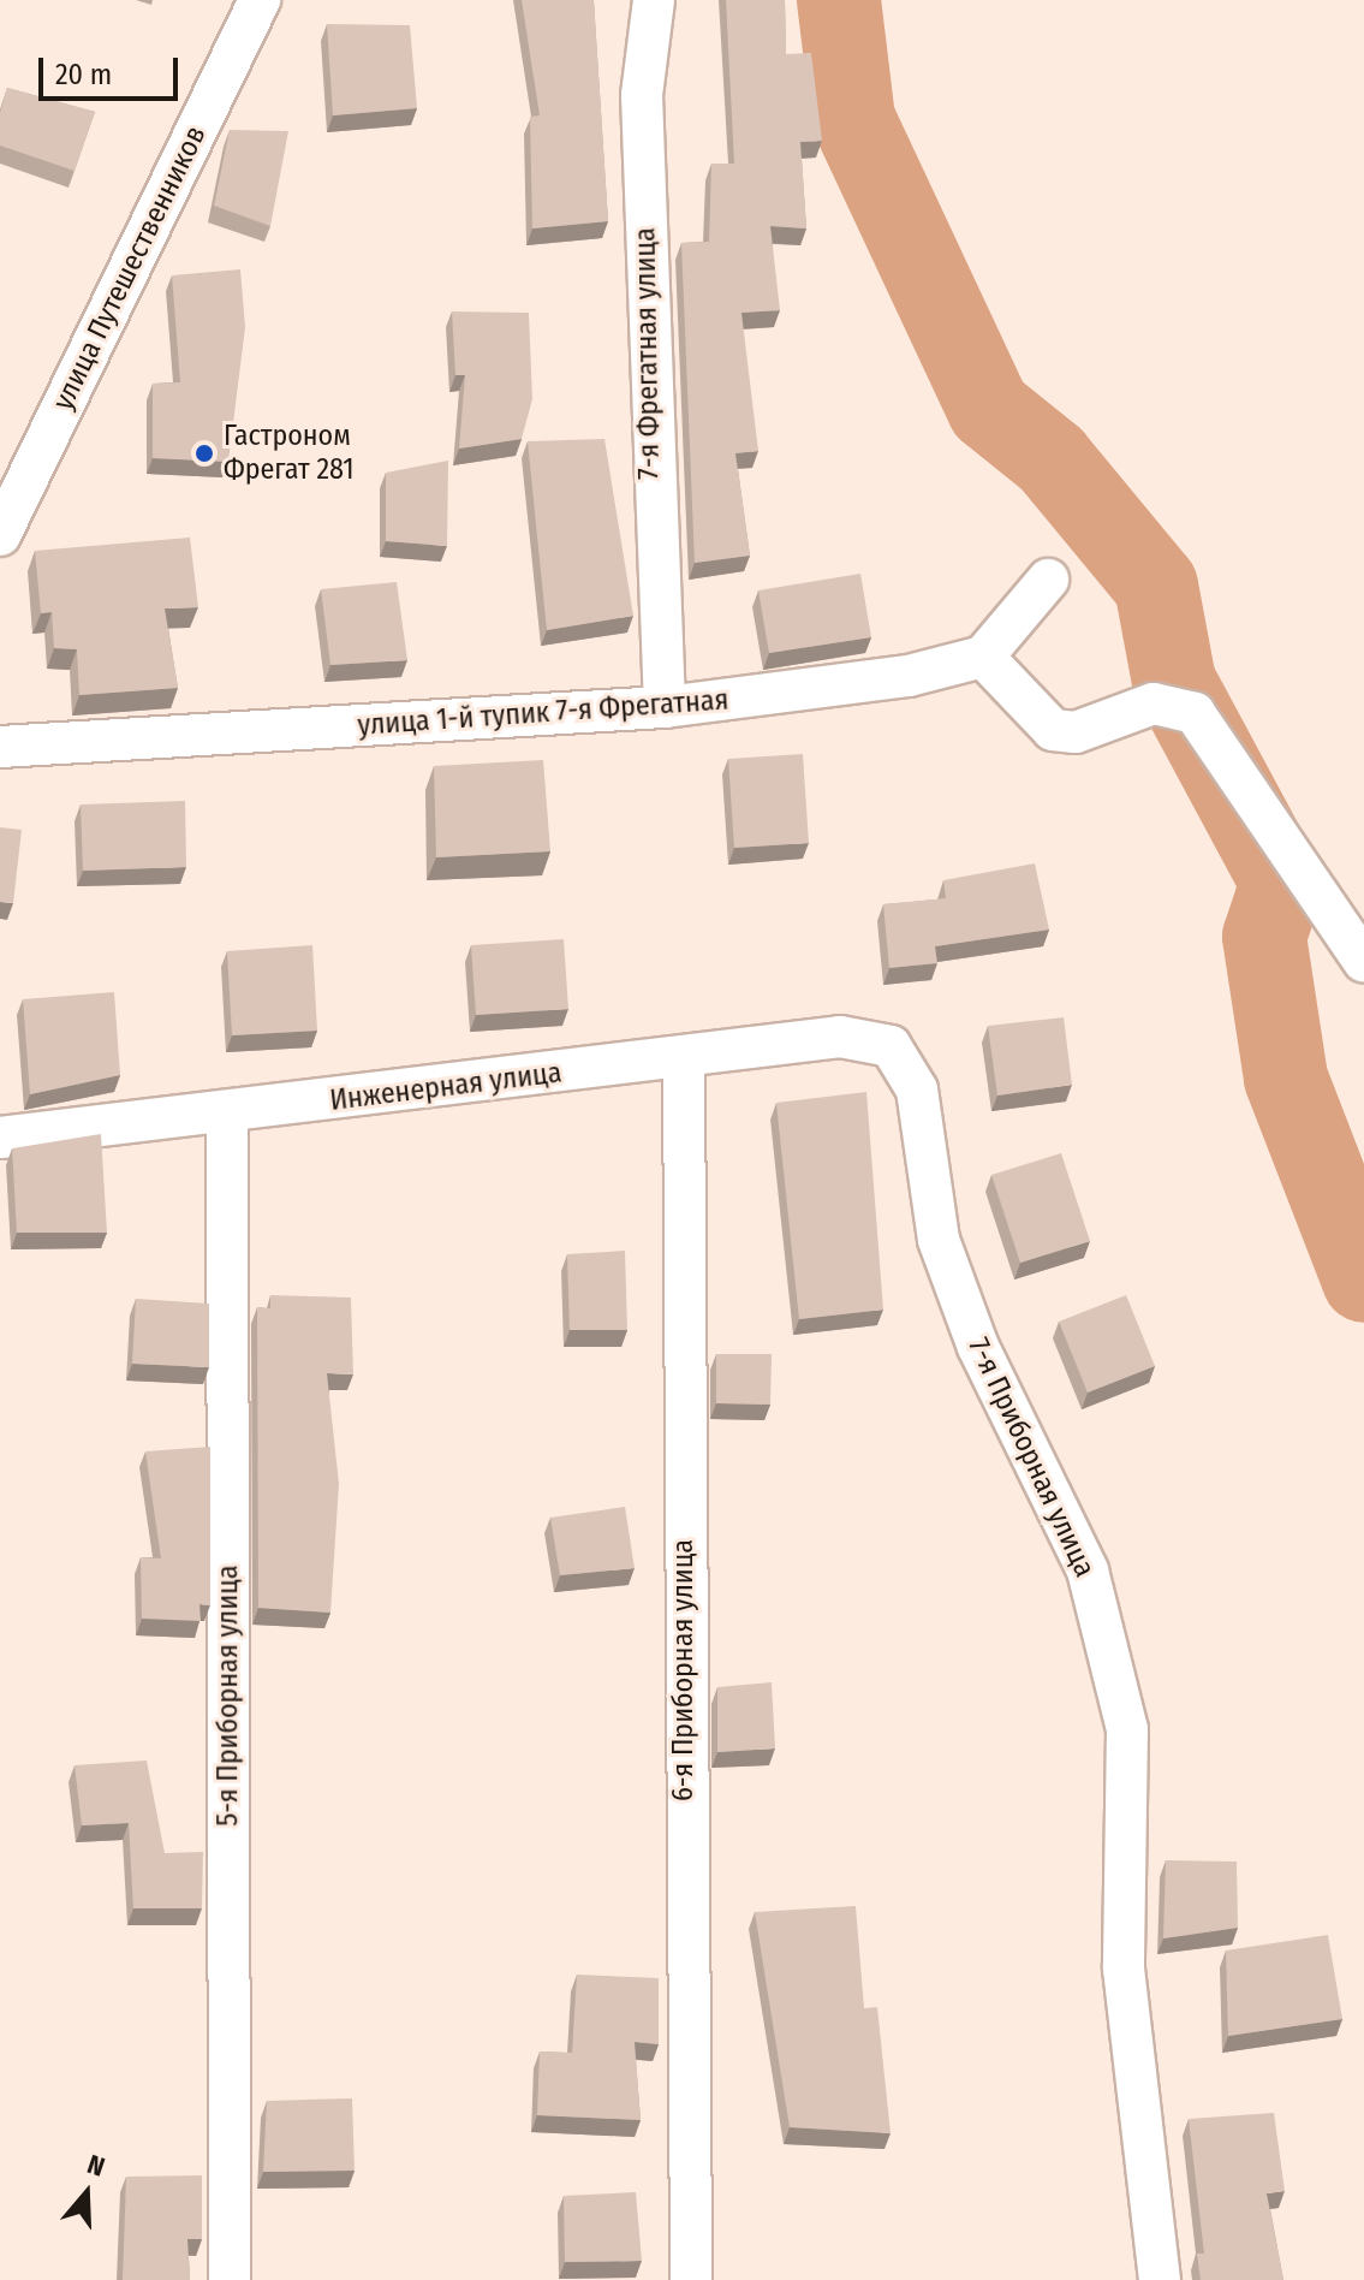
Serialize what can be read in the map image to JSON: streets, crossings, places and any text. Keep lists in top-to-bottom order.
{
  "streets": {
    "street": [
      "улица Путешественников",
      "7-я Фрегатная улица",
      "улица 1-й тупик 7-я Фрегатная",
      "Инженерная улица",
      "7-я Приборная улица",
      "6-я Приборная улица",
      "5-я Приборная улица"
    ]
  },
  "crossings": [
    ["7-я Фрегатная улица", "улица 1-й тупик 7-я Фрегатная"],
    ["Инженерная улица", "7-я Приборная улица"],
    ["Инженерная улица", "6-я Приборная улица"],
    ["Инженерная улица", "5-я Приборная улица"]
  ],
  "places": ["Гастроном Фрегат 281"],
  "scale_bar": "20 m",
  "north": "top"
}
